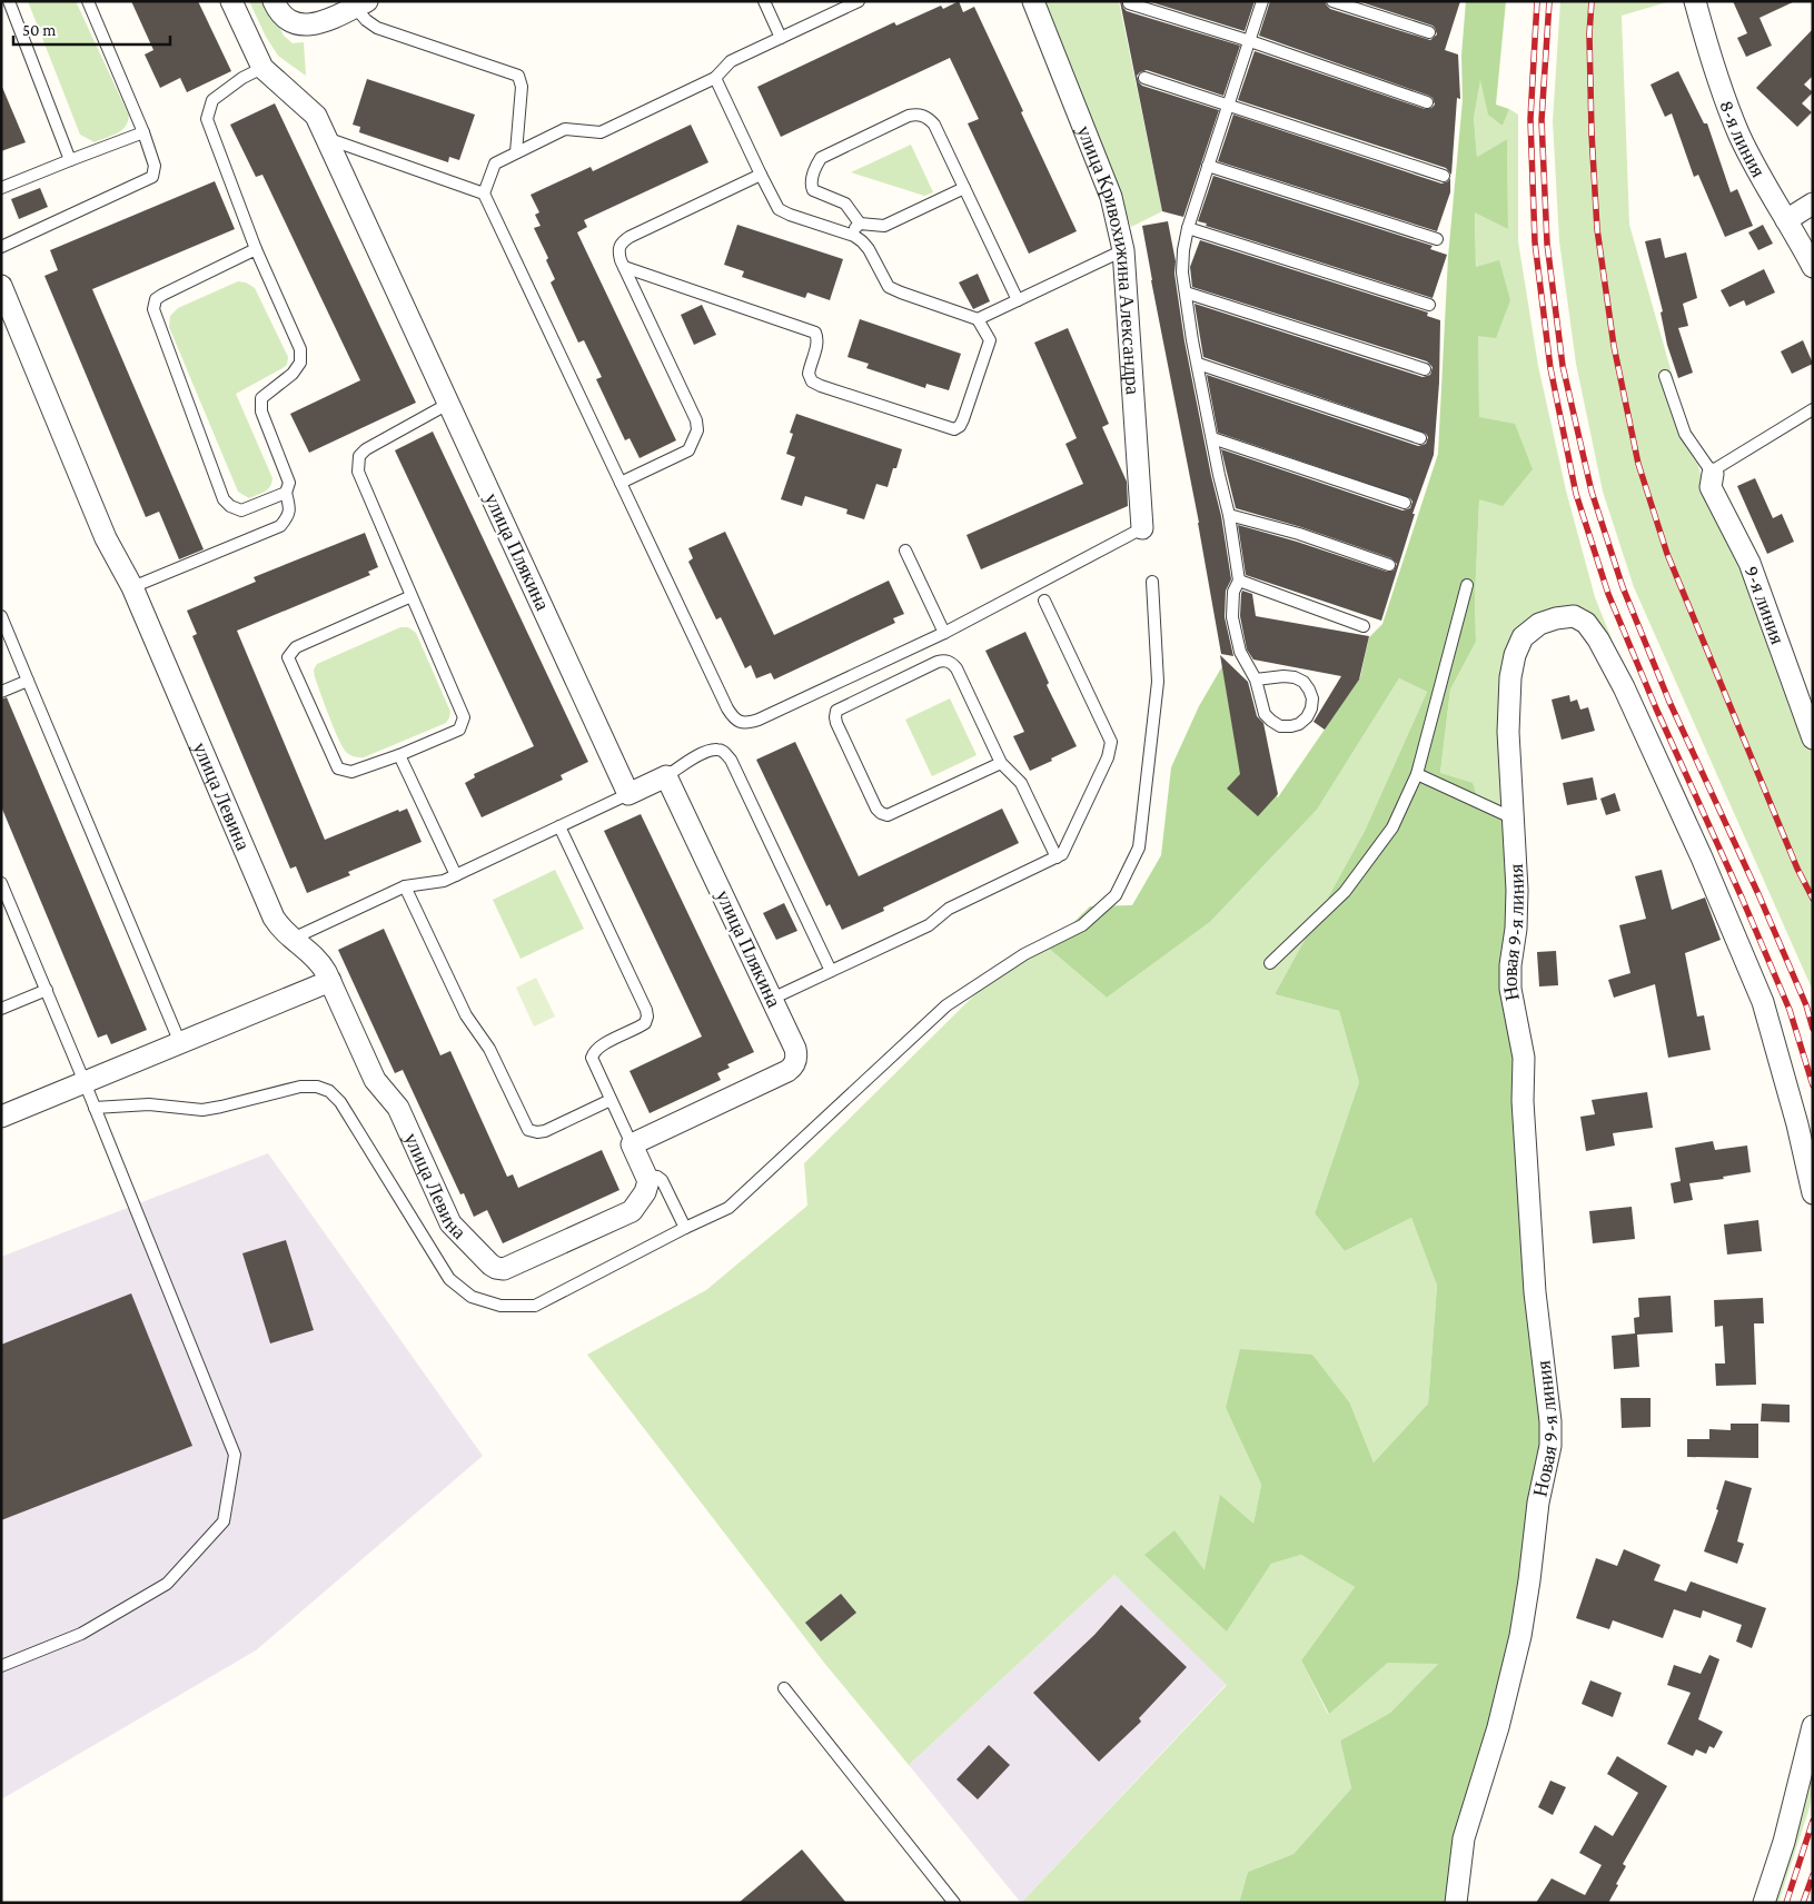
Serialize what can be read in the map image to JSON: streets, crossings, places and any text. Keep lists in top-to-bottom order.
{
  "streets": {
    "street": [
      "8-я линия",
      "улица Кривохижина Александра",
      "улица Плякина",
      "9-я линия",
      "улица Левина",
      "Новая 9-я линия"
    ]
  },
  "scale_bar": "50 m"
}
